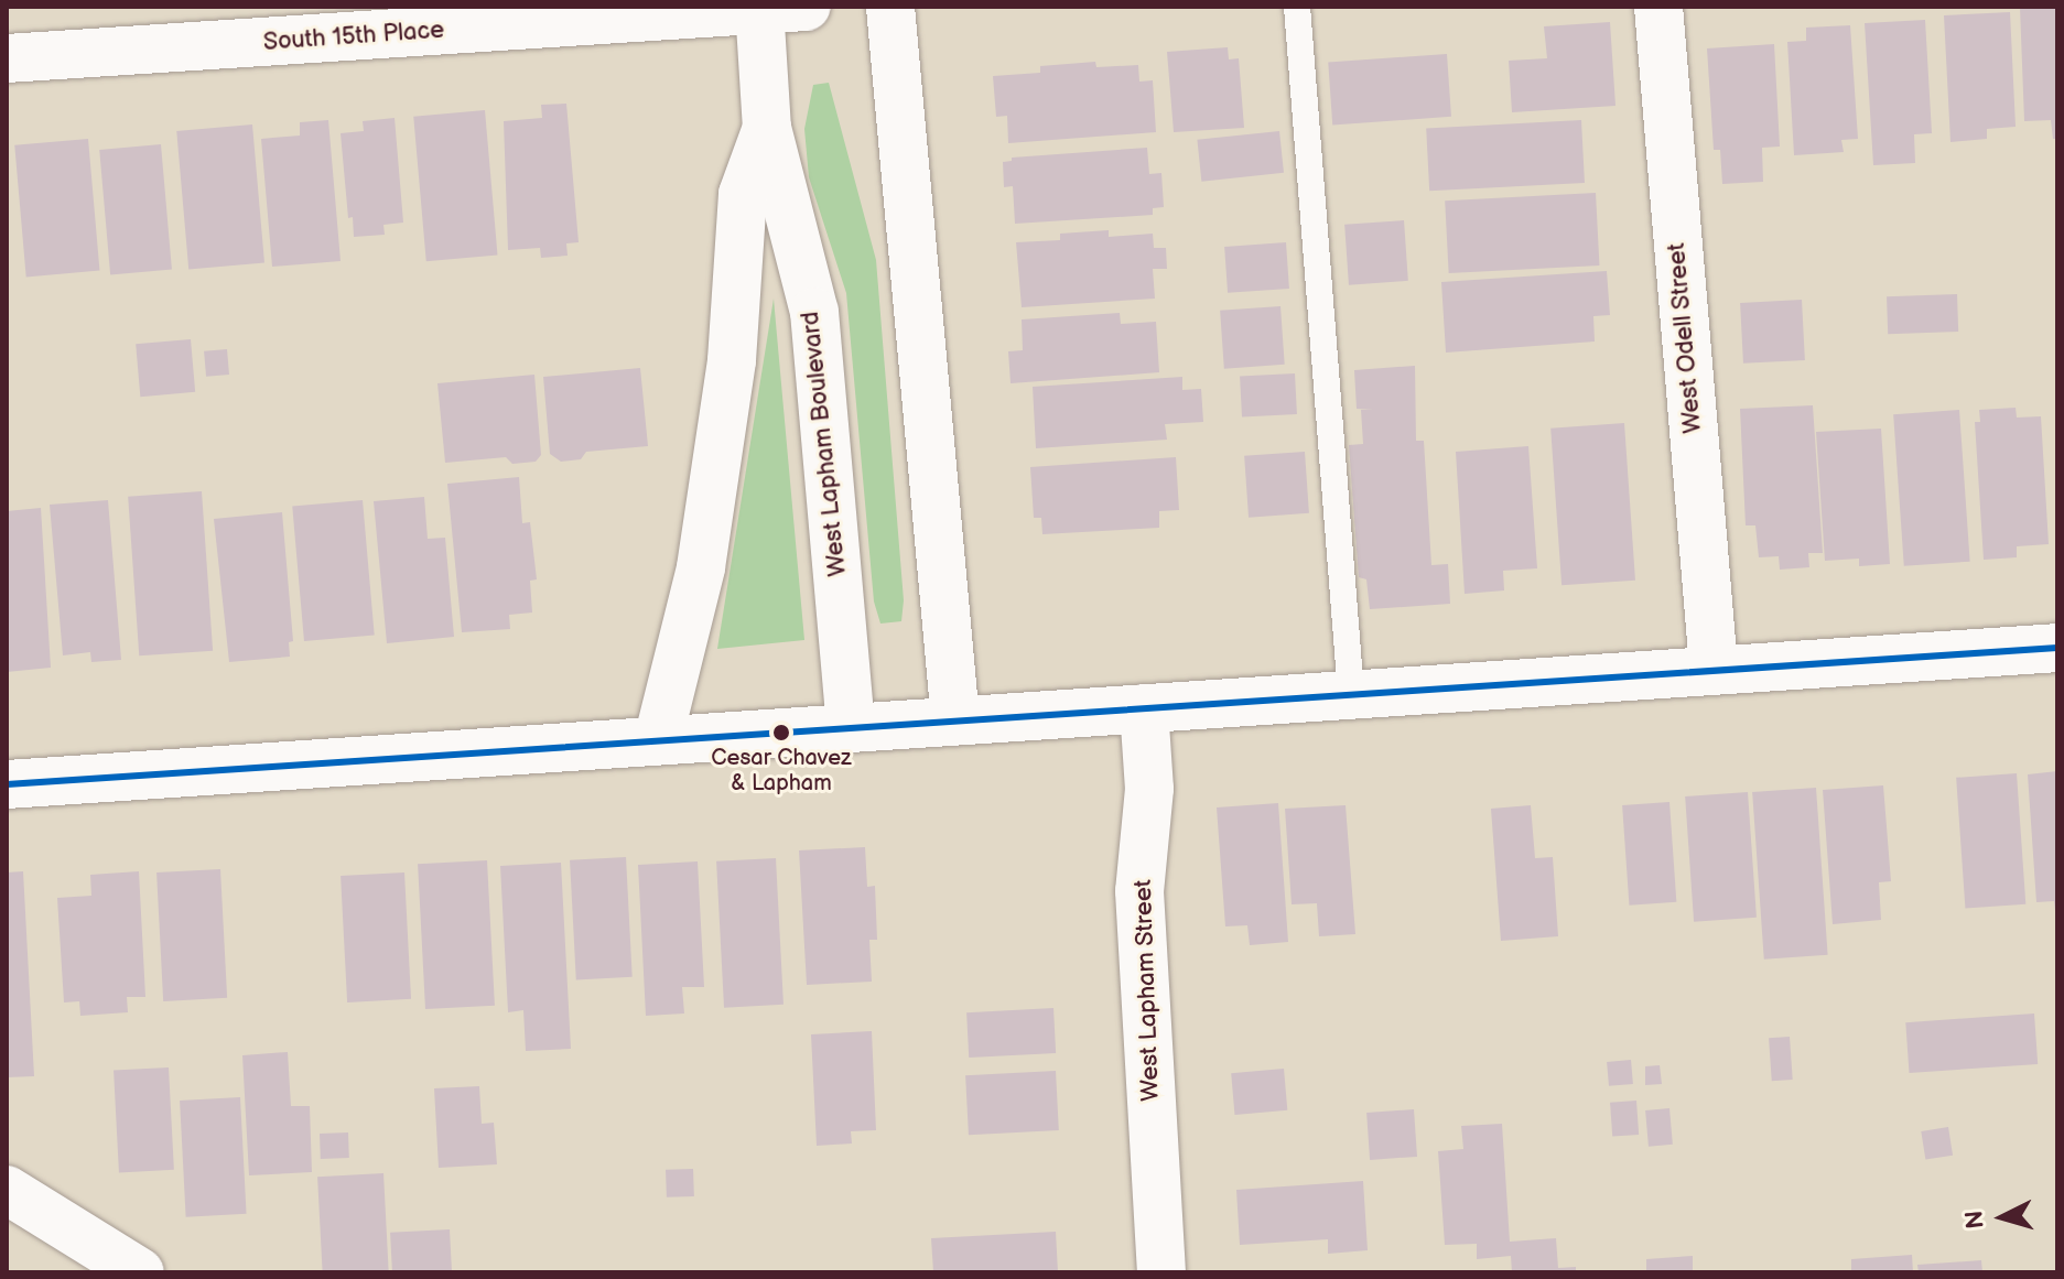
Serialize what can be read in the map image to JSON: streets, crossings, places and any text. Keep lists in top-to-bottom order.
{
  "streets": {
    "street": [
      "South 15th Place",
      "West Odell Street",
      "West Lapham Boulevard",
      "West Lapham Street"
    ]
  },
  "crossings": [
    ["South 15th Place", "West Lapham Boulevard"]
  ],
  "places": ["Cesar Chavez & Lapham"],
  "north": "left"
}
